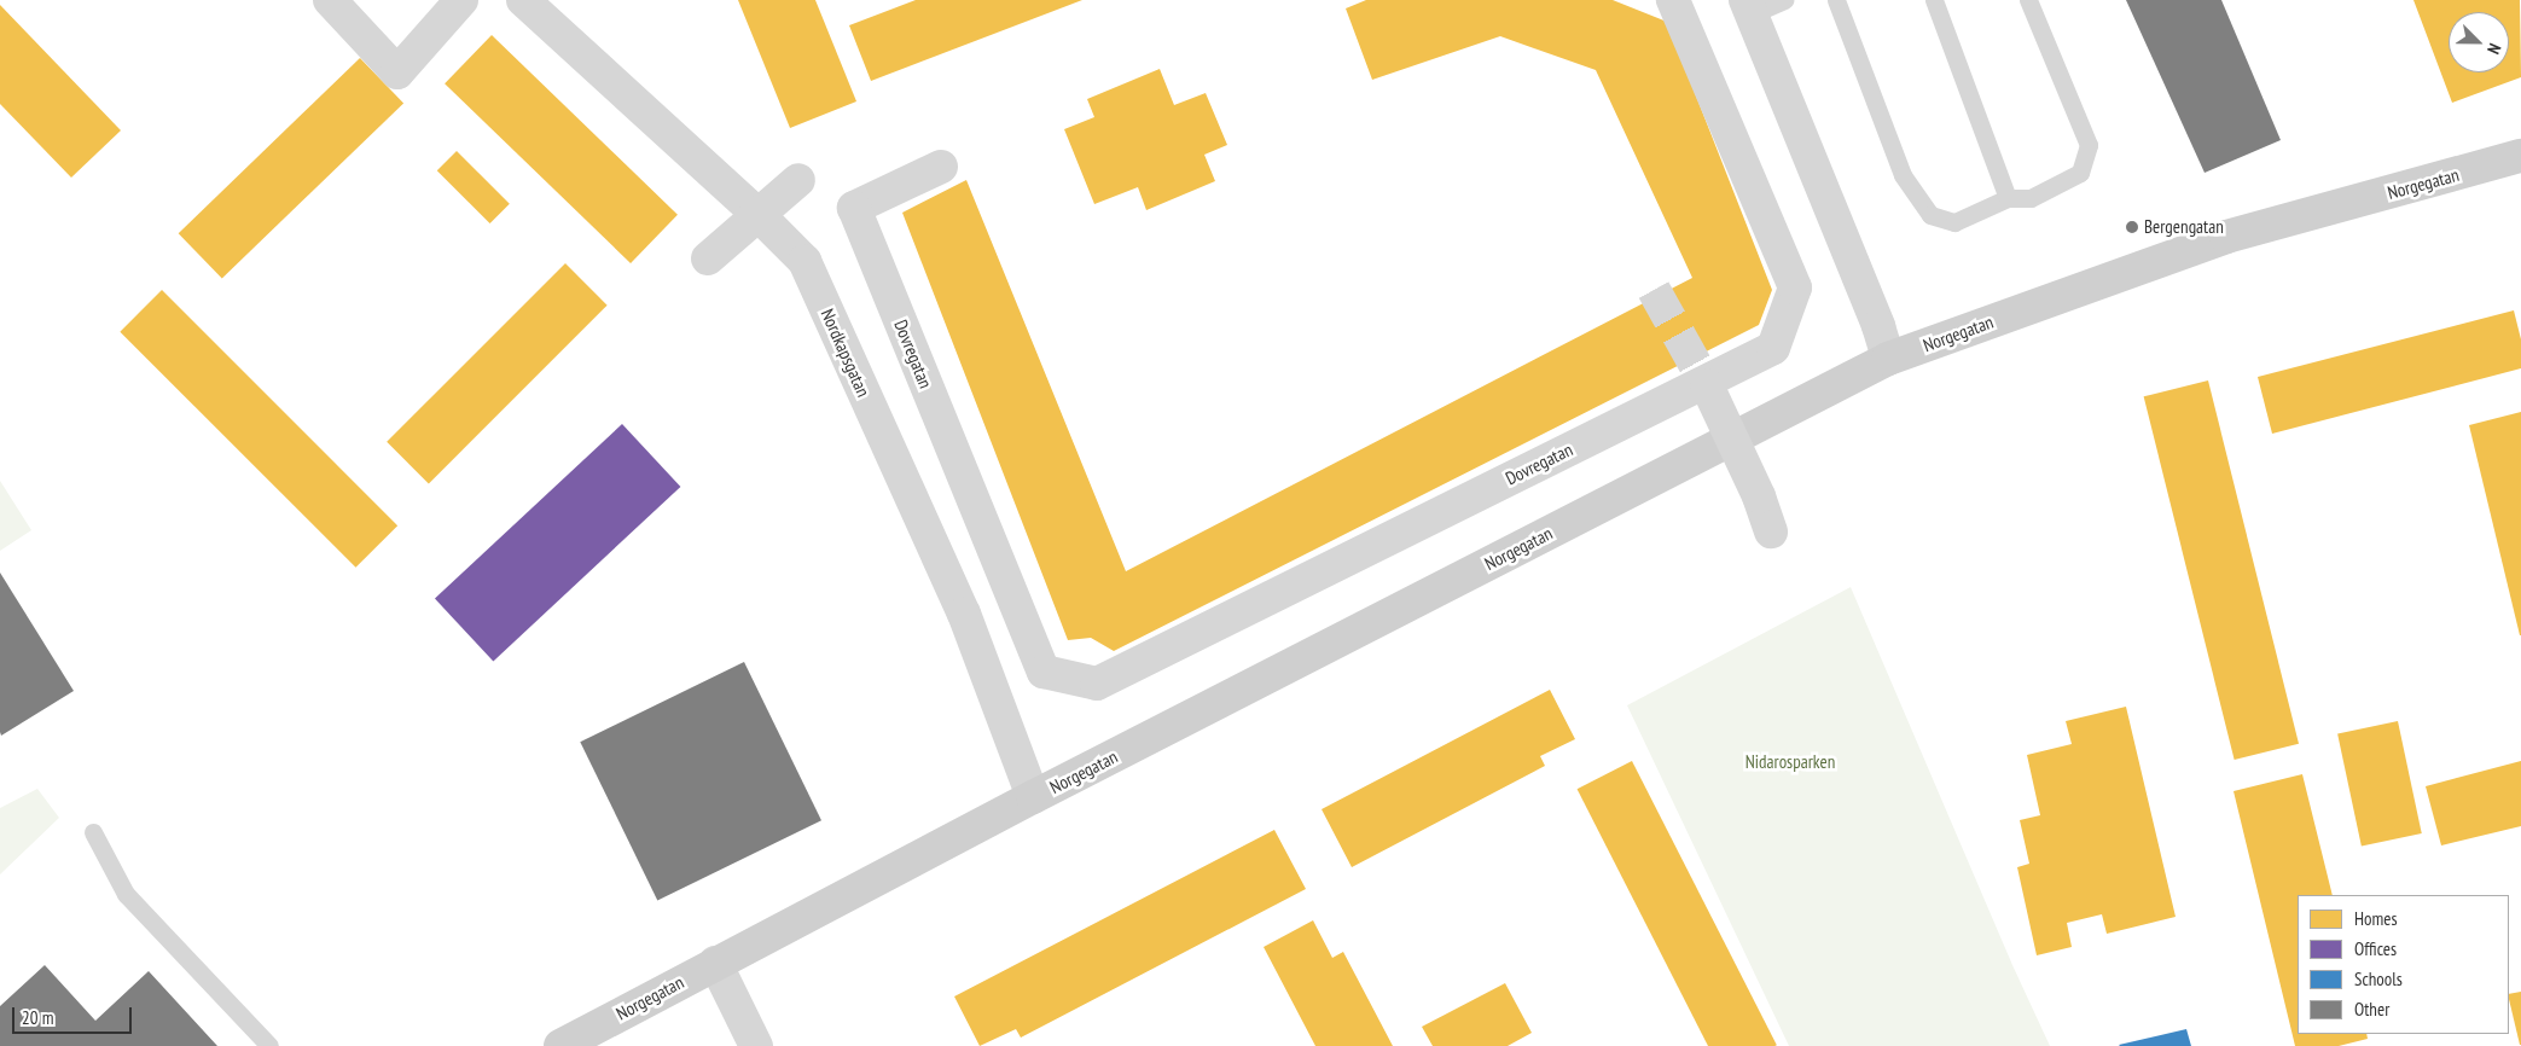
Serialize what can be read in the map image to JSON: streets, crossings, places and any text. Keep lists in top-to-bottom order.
{
  "streets": {
    "street": ["Norgegatan", "Nordkapsgatan", "Dovregatan"]
  },
  "crossings": [
    ["Norgegatan", "Nordkapsgatan"]
  ],
  "parks": ["Nidarosparken"],
  "places": ["Bergengatan"],
  "legend": [
    "Homes",
    "Offices",
    "Schools",
    "Other"
  ],
  "scale_bar": "20 m",
  "north": "bottom right"
}
